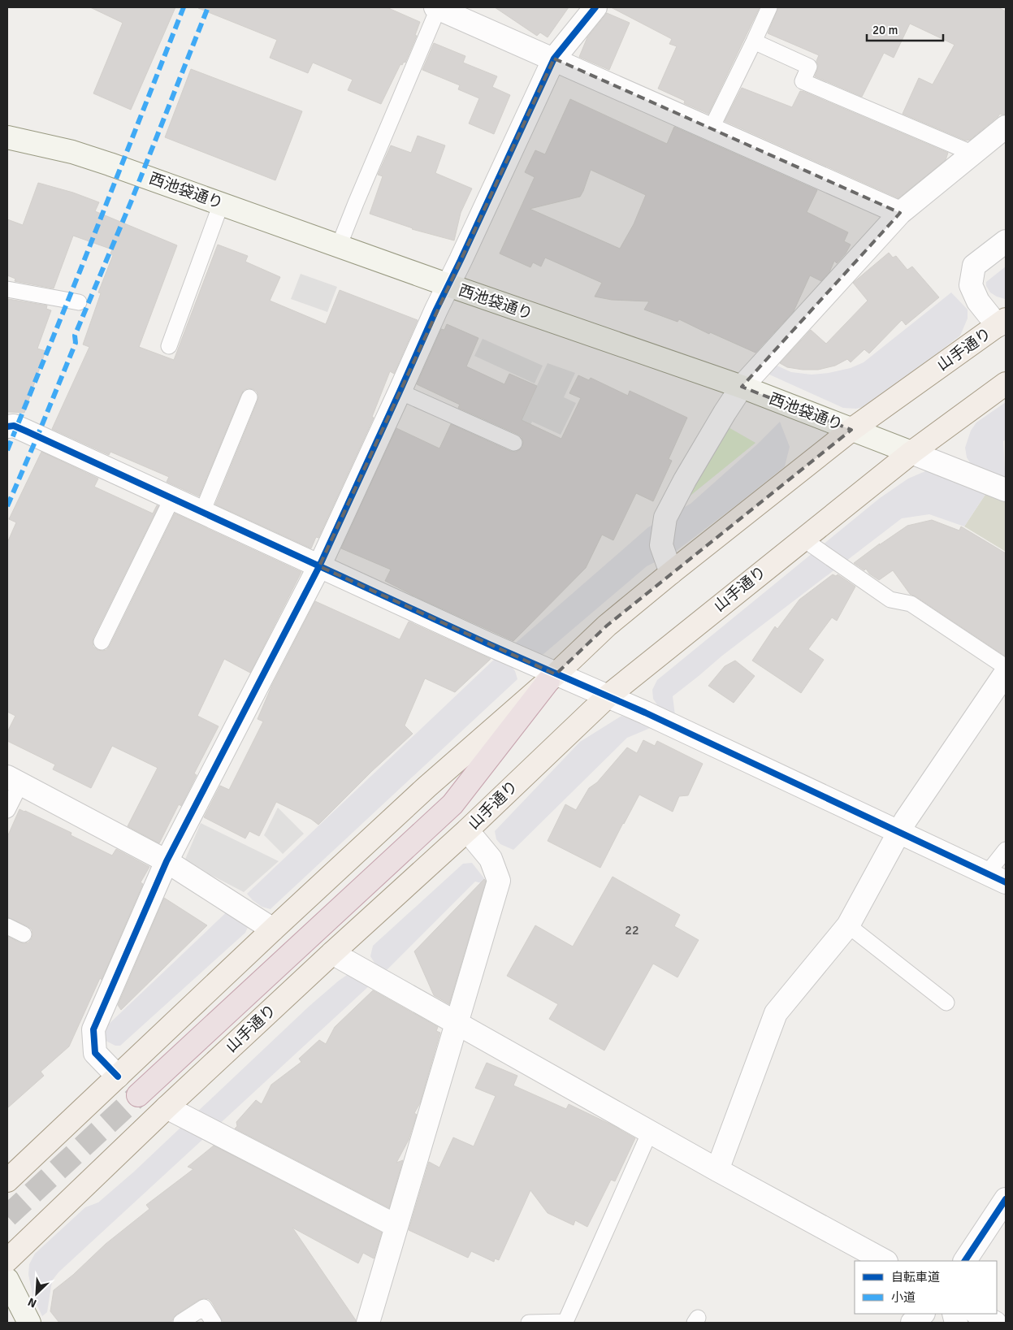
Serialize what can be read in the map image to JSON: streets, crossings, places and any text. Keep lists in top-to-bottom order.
{
  "streets": {
    "main road": ["西池袋通り", "山手通り"]
  },
  "crossings": [
    ["西池袋通り", "山手通り"]
  ],
  "house_numbers": ["22"],
  "legend": ["自転車道", "小道"],
  "scale_bar": "20 m",
  "north": "bottom left"
}
